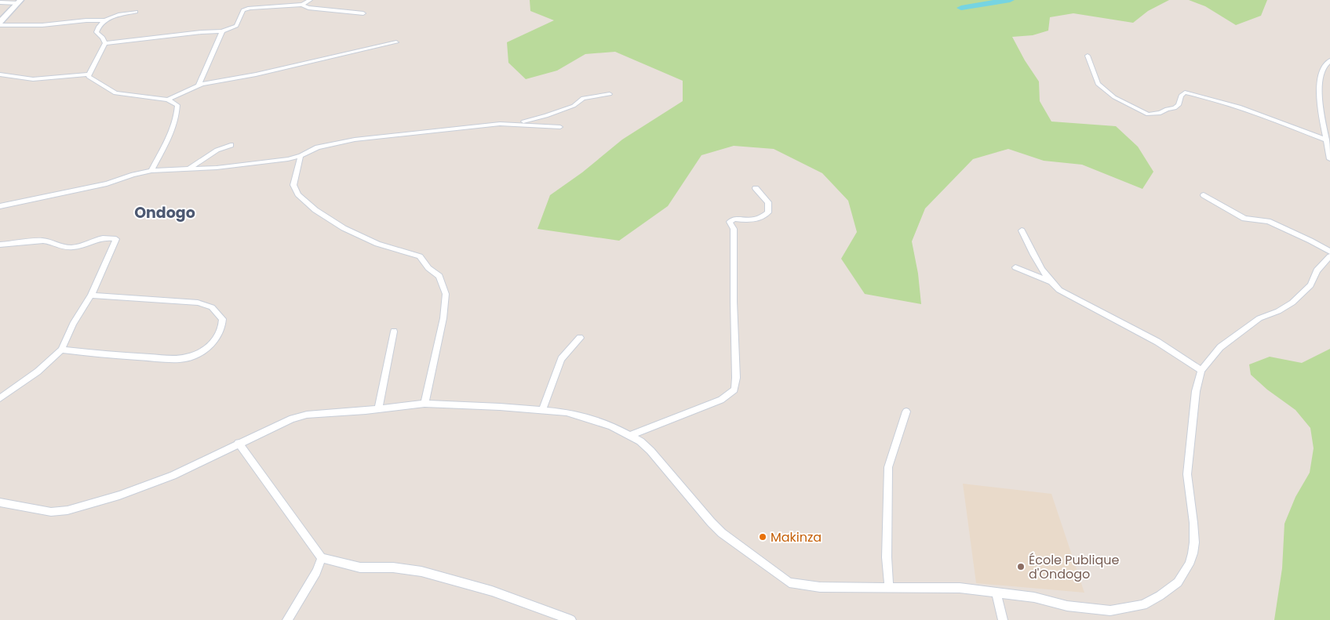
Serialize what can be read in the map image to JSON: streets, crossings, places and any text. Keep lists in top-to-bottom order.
{
  "districts": ["Ondogo"],
  "places": ["Makinza", "École Publique d'Ondogo"]
}
